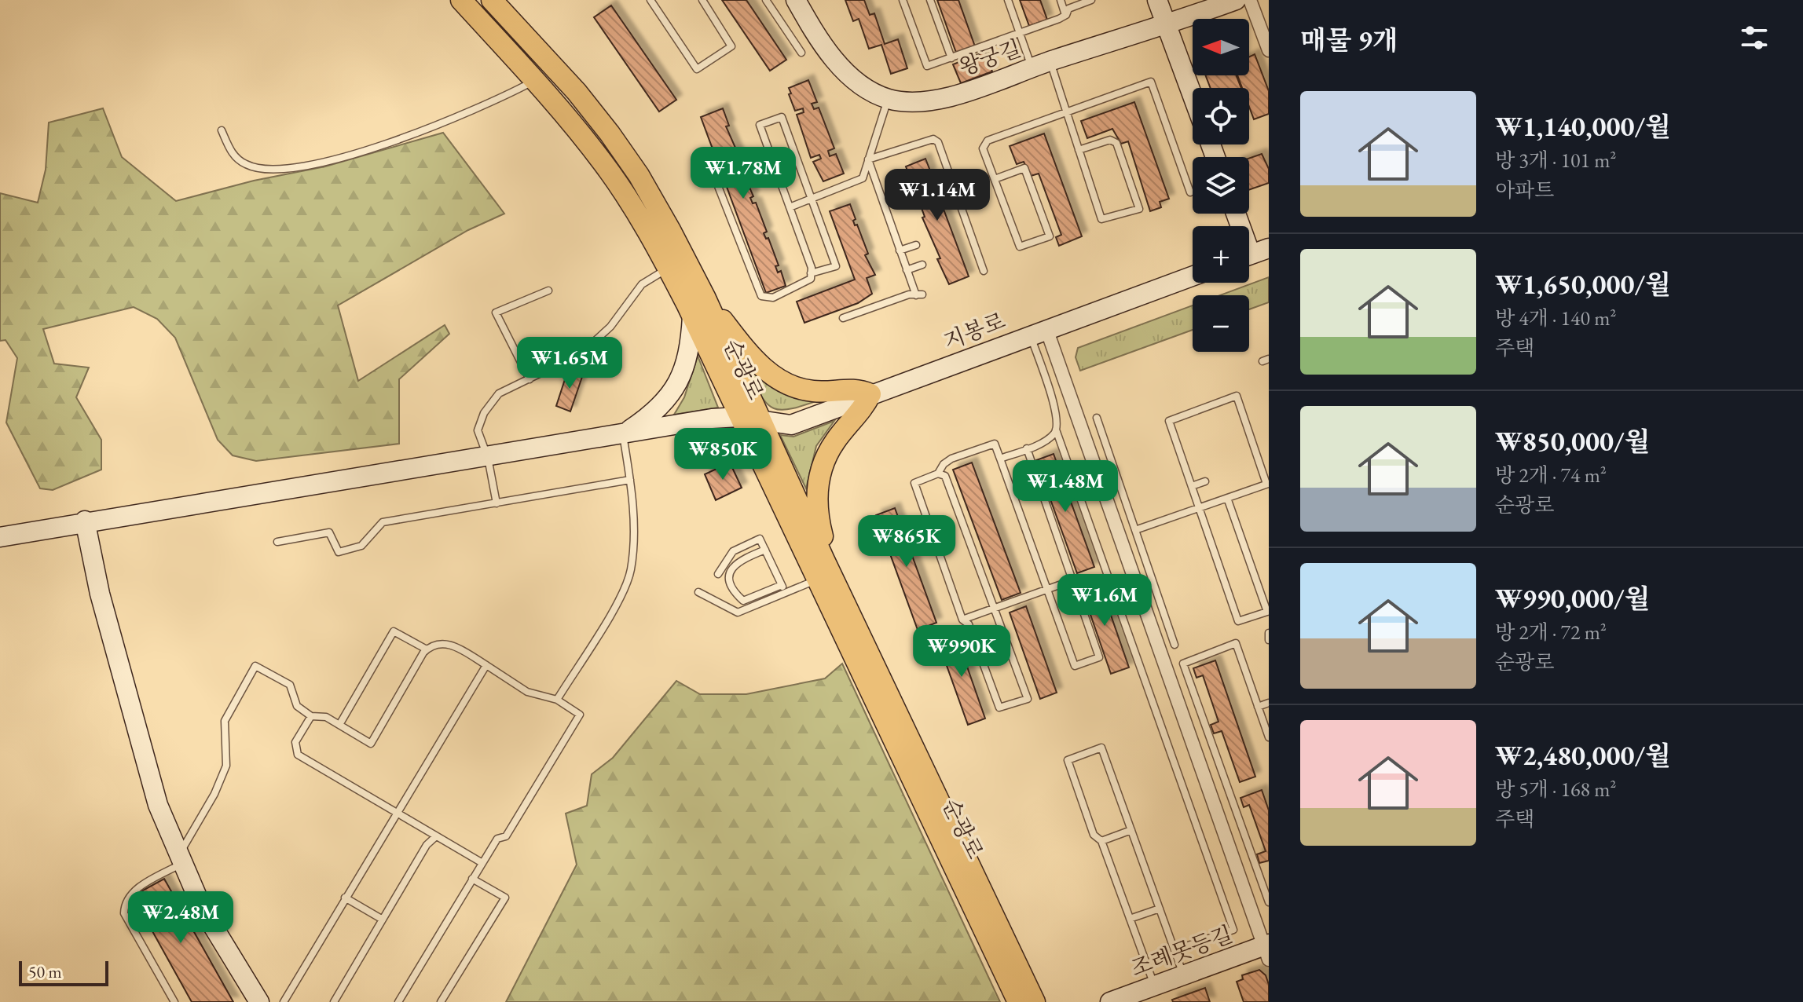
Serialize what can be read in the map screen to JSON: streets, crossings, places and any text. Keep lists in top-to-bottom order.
{
  "streets": {
    "main road": ["순광로"],
    "street": ["왕궁길", "지봉로", "조례못등길"]
  },
  "crossings": [
    ["지봉로", "순광로"]
  ],
  "scale_bar": "50 m",
  "north": "left",
  "page": {
    "heading": "매물 9개",
    "map_buttons": ["+", "−"],
    "list": [
      {
        "name": "₩1,140,000/월",
        "note": "방 3개 · 101 m² · 아파트"
      },
      {
        "name": "₩1,650,000/월",
        "note": "방 4개 · 140 m² · 주택"
      },
      {
        "name": "₩850,000/월",
        "note": "방 2개 · 74 m² · 순광로"
      },
      {
        "name": "₩990,000/월",
        "note": "방 2개 · 72 m² · 순광로"
      },
      {
        "name": "₩2,480,000/월",
        "note": "방 5개 · 168 m² · 주택"
      }
    ],
    "price": [
      "₩1.78M",
      "₩1.14M",
      "₩1.65M",
      "₩850K",
      "₩1.48M",
      "₩865K",
      "₩1.6M",
      "₩990K",
      "₩2.48M"
    ],
    "scale": "50 m"
  }
}
